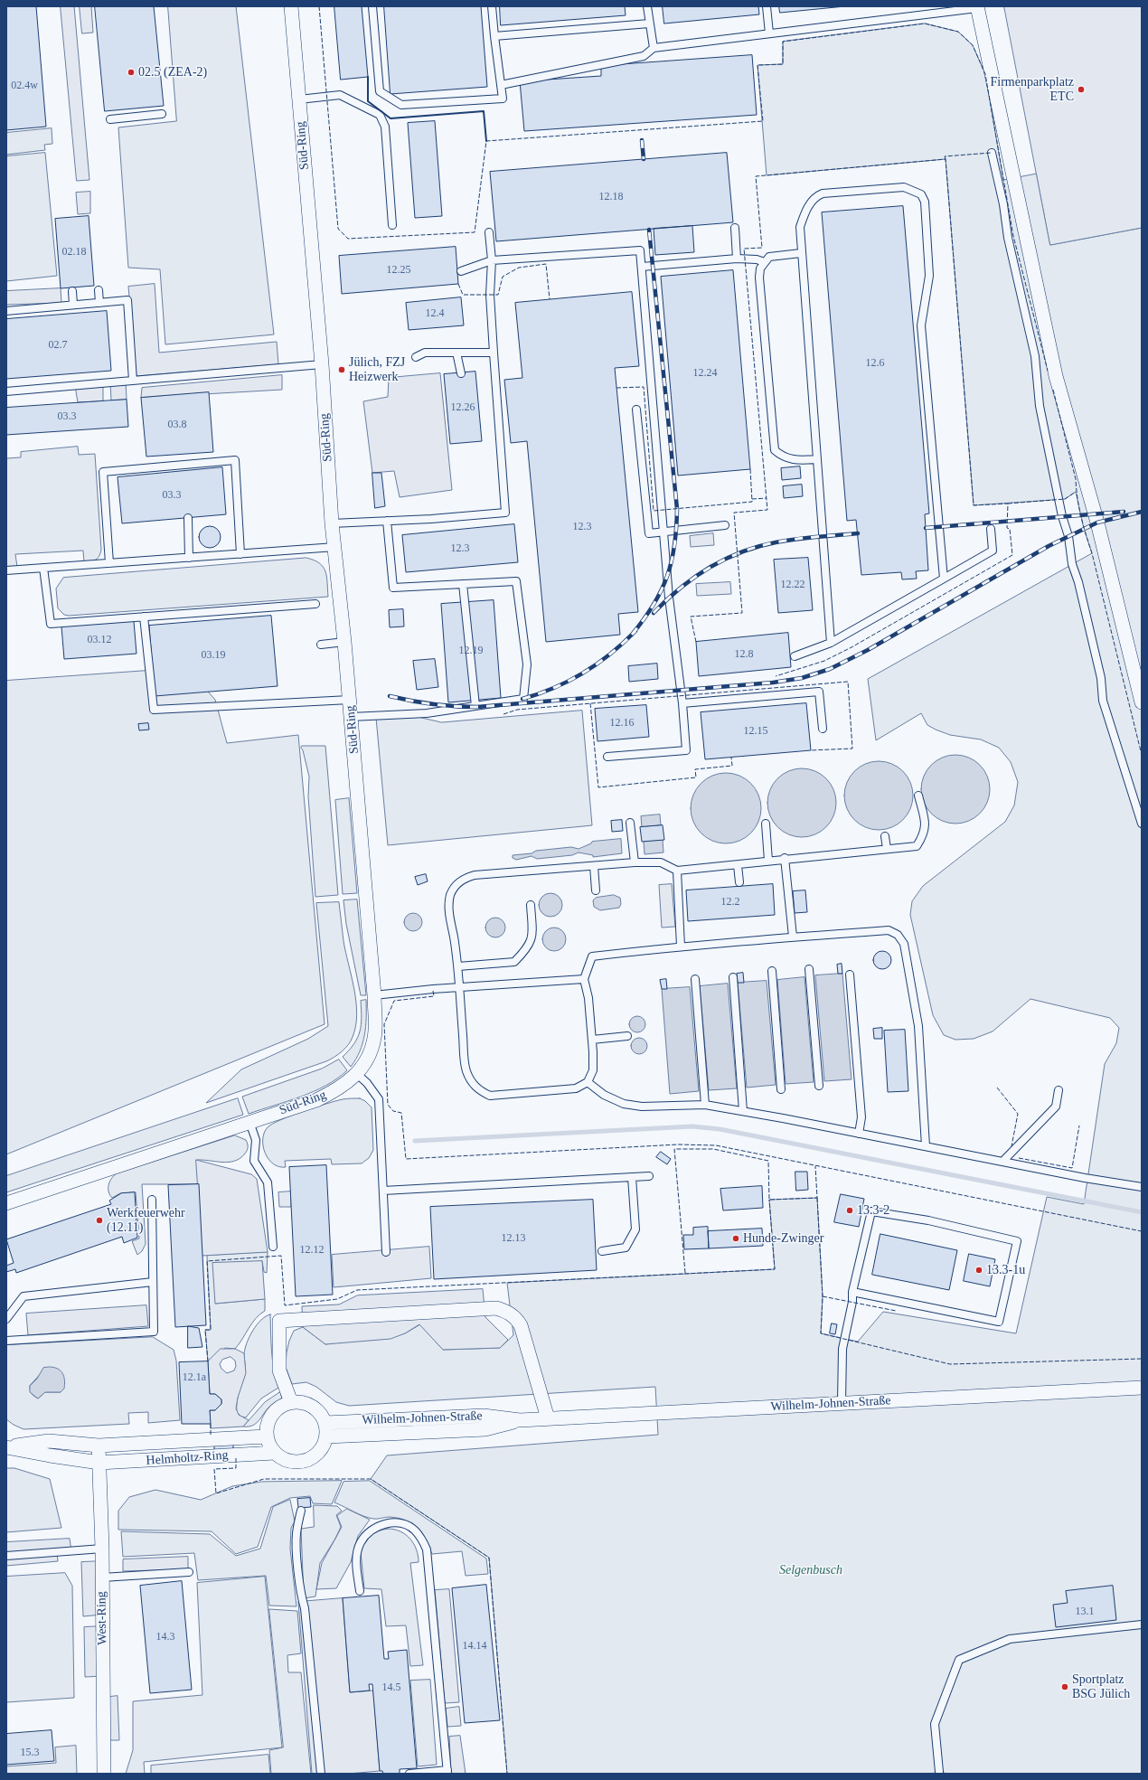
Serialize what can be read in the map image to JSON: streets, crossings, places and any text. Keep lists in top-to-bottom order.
{
  "streets": {
    "street": [
      "Süd-Ring",
      "Wilhelm-Johnen-Straße",
      "Helmholtz-Ring",
      "West-Ring"
    ]
  },
  "crossings": [
    ["Wilhelm-Johnen-Straße", "Helmholtz-Ring"],
    ["Helmholtz-Ring", "West-Ring"]
  ],
  "parks": ["Selgenbusch"],
  "places": [
    "02.5 (ZEA-2)",
    "Firmenparkplatz ETC",
    "Jülich, FZJ Heizwerk",
    "13.3-2",
    "Werkfeuerwehr (12.11)",
    "Hunde-Zwinger",
    "13.3-1u",
    "Sportplatz BSG Jülich"
  ],
  "house_numbers": [
    "02.4w",
    "12.18",
    "02.18",
    "12.25",
    "12.4",
    "02.7",
    "12.6",
    "12.24",
    "12.26",
    "03.3",
    "03.8",
    "03.3",
    "12.3",
    "12.3",
    "12.22",
    "03.12",
    "12.19",
    "12.8",
    "03.19",
    "12.16",
    "12.15",
    "12.2",
    "12.13",
    "12.12",
    "12.1a",
    "13.1",
    "14.3",
    "14.14",
    "14.5",
    "15.3"
  ]
}
